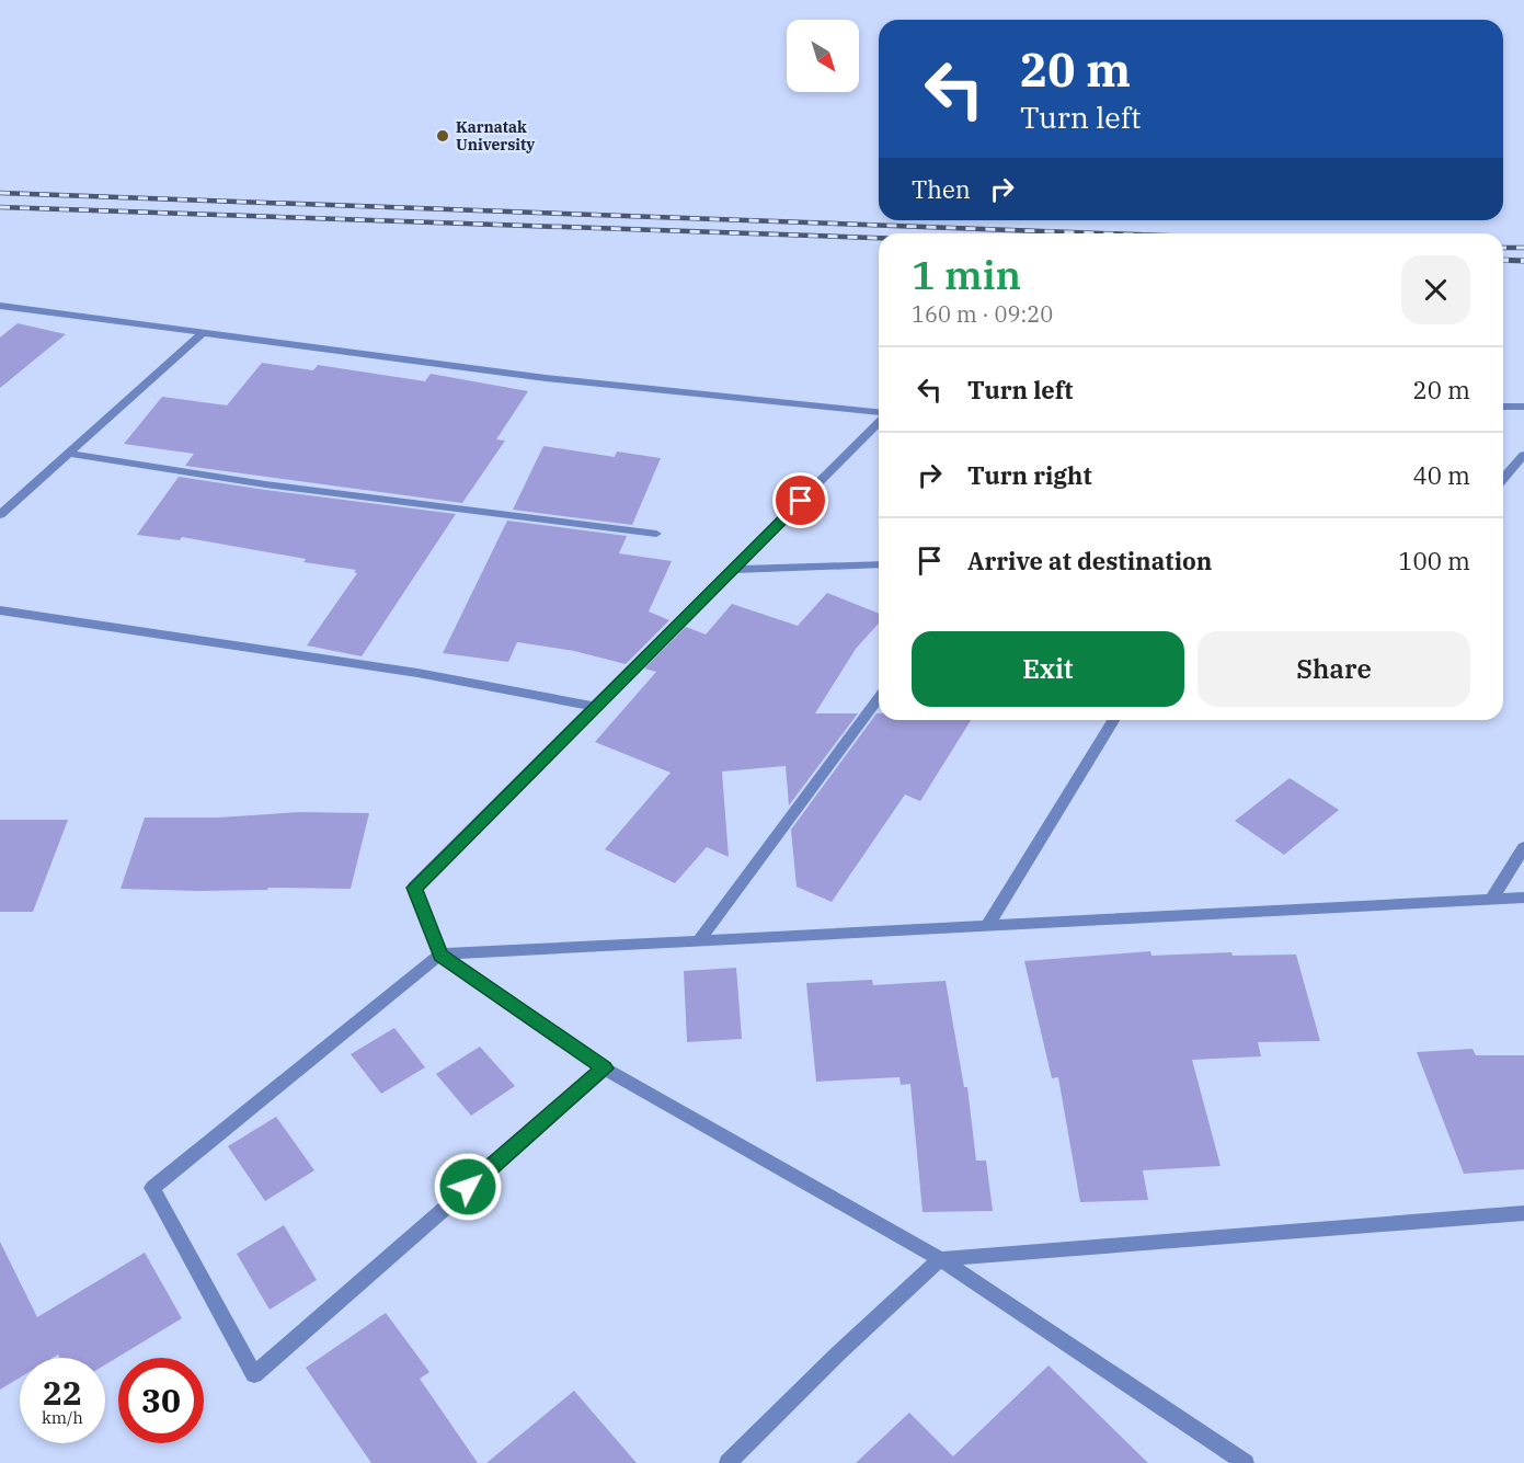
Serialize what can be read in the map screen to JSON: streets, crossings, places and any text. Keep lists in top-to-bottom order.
{
  "places": ["Karnatak University"],
  "north": "bottom right",
  "page": {
    "turn": ["20 m", "Turn left"],
    "then": "Then",
    "heading": ["1 min", "160 m · 09:20"],
    "list": [
      {
        "name": "Turn left",
        "value": "20 m"
      },
      {
        "name": "Turn right",
        "value": "40 m"
      },
      {
        "name": "Arrive at destination",
        "value": "100 m"
      }
    ],
    "buttons": ["Exit", "Share"],
    "speed": "22 km/h",
    "limit": "30"
  }
}
